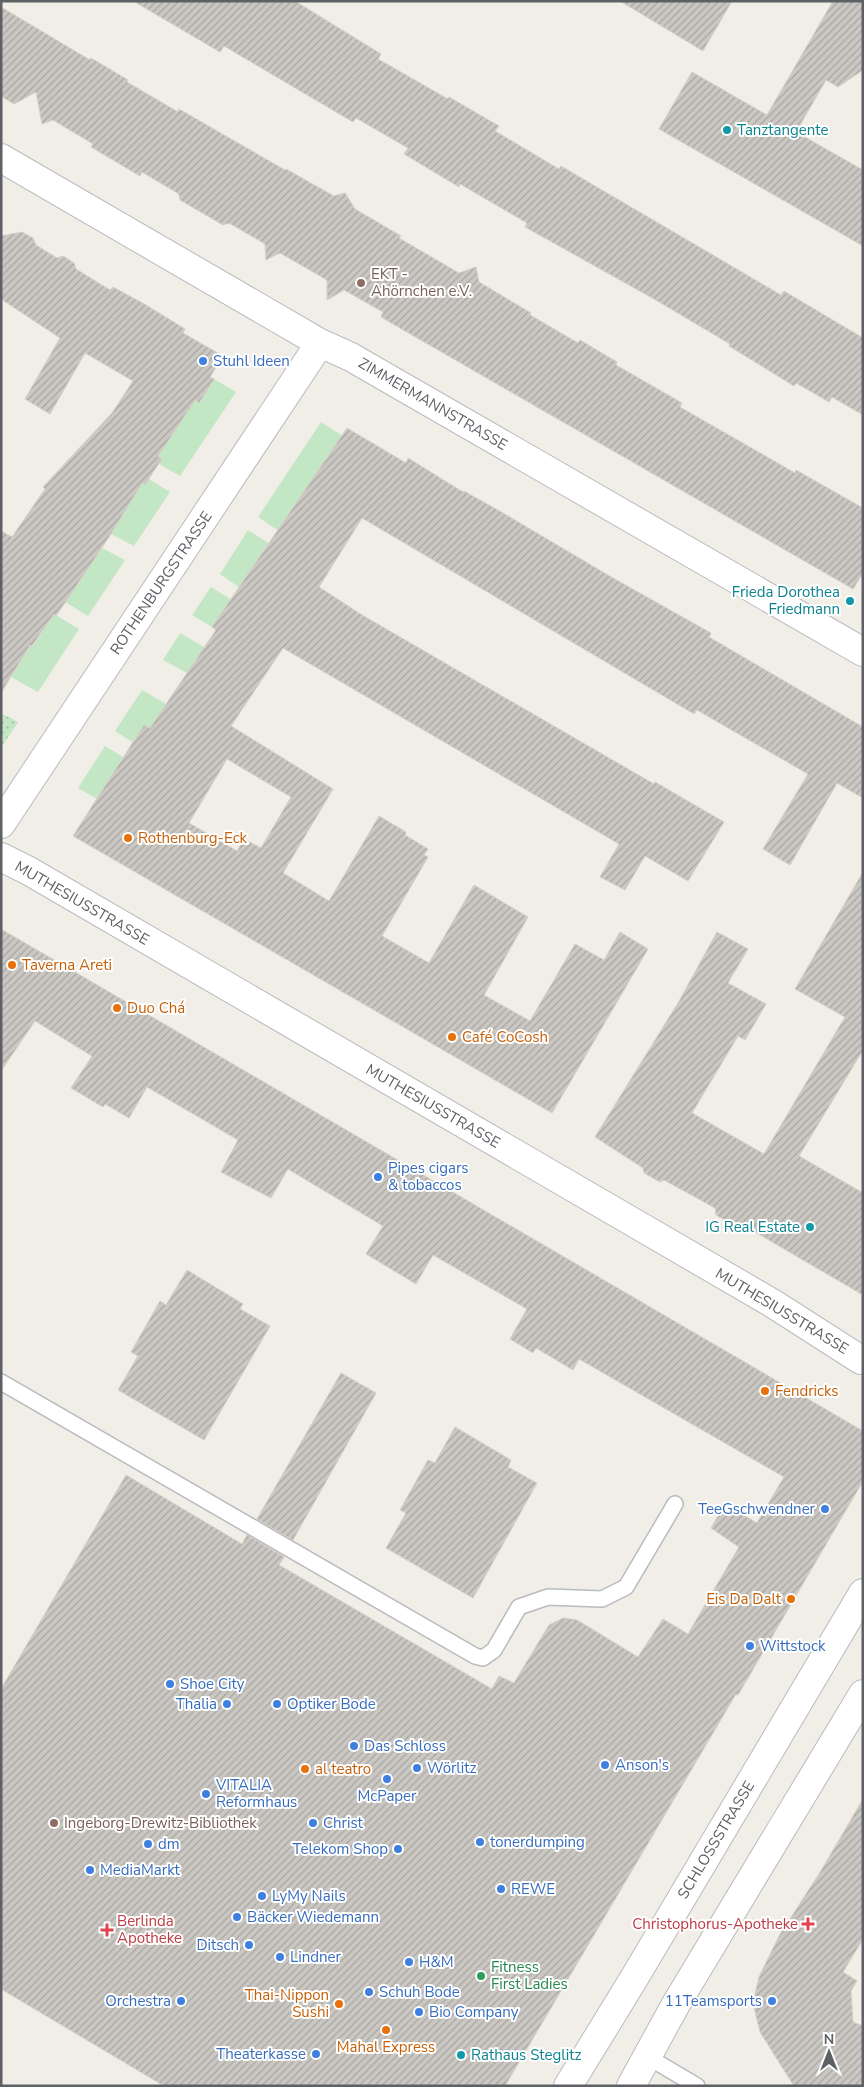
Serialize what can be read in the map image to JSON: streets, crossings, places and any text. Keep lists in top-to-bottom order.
{
  "streets": {
    "street": [
      "ZIMMERMANNSTRASSE",
      "ROTHENBURGSTRASSE",
      "MUTHESIUSSTRASSE",
      "SCHLOSSSTRASSE"
    ]
  },
  "crossings": [
    ["ZIMMERMANNSTRASSE", "ROTHENBURGSTRASSE"]
  ],
  "places": {
    "other": [
      "Tanztangente",
      "EKT - Ahörnchen e.V.",
      "Stuhl Ideen",
      "Frieda Dorothea Friedmann",
      "Rothenburg-Eck",
      "Taverna Areti",
      "Duo Chá",
      "Café CoCosh",
      "Pipes cigars & tobaccos",
      "IG Real Estate",
      "Fendricks",
      "TeeGschwendner",
      "Eis Da Dalt",
      "Wittstock",
      "Shoe City",
      "Thalia",
      "Optiker Bode",
      "Das Schloss",
      "Anson's",
      "Wörlitz",
      "al teatro",
      "McPaper",
      "VITALIA Reformhaus",
      "Ingeborg-Drewitz-Bibliothek",
      "Christ",
      "tonerdumping",
      "dm",
      "Telekom Shop",
      "MediaMarkt",
      "REWE",
      "LyMy Nails",
      "Bäcker Wiedemann",
      "Ditsch",
      "Lindner",
      "H&M",
      "Fitness First Ladies",
      "Schuh Bode",
      "Orchestra",
      "11Teamsports",
      "Thai-Nippon Sushi",
      "Bio Company",
      "Mahal Express",
      "Theaterkasse",
      "Rathaus Steglitz"
    ],
    "health": ["Christophorus-Apotheke", "Berlinda Apotheke"]
  },
  "north": "top"
}
